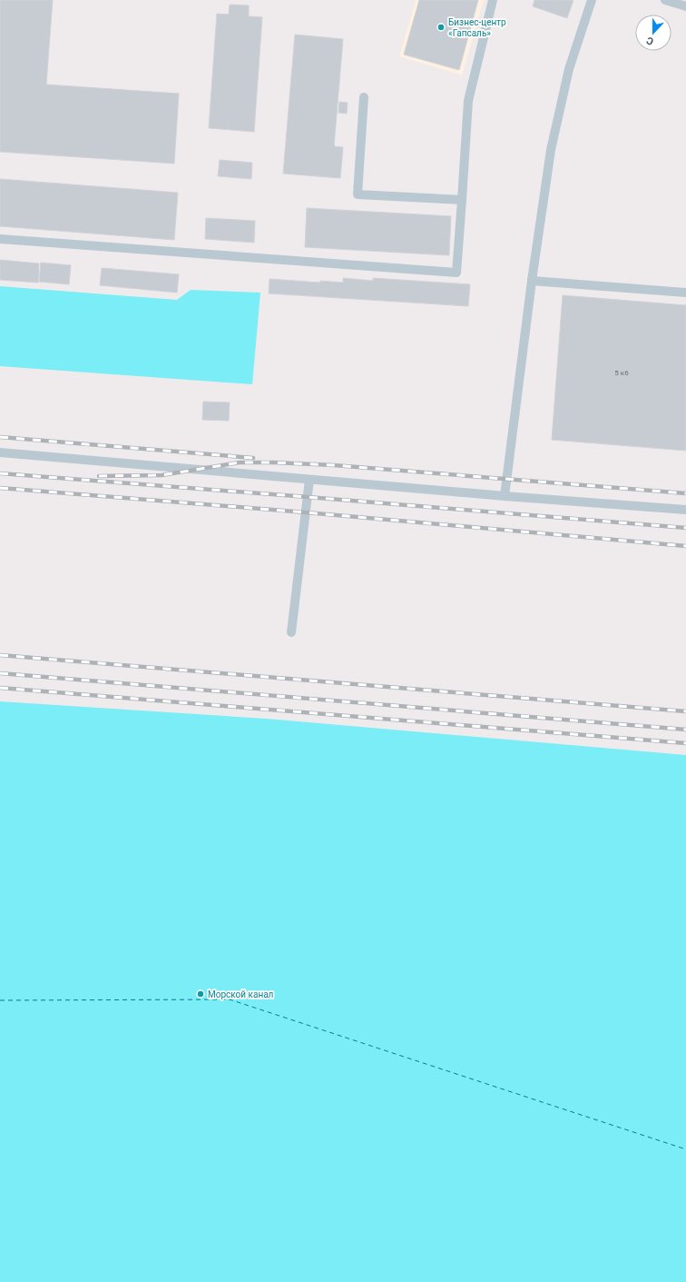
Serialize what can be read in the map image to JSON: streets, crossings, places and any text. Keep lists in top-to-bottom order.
{
  "places": ["Бизнес-центр «Гапсаль»", "Морской канал"],
  "house_numbers": ["5 к6"],
  "north": "bottom"
}
